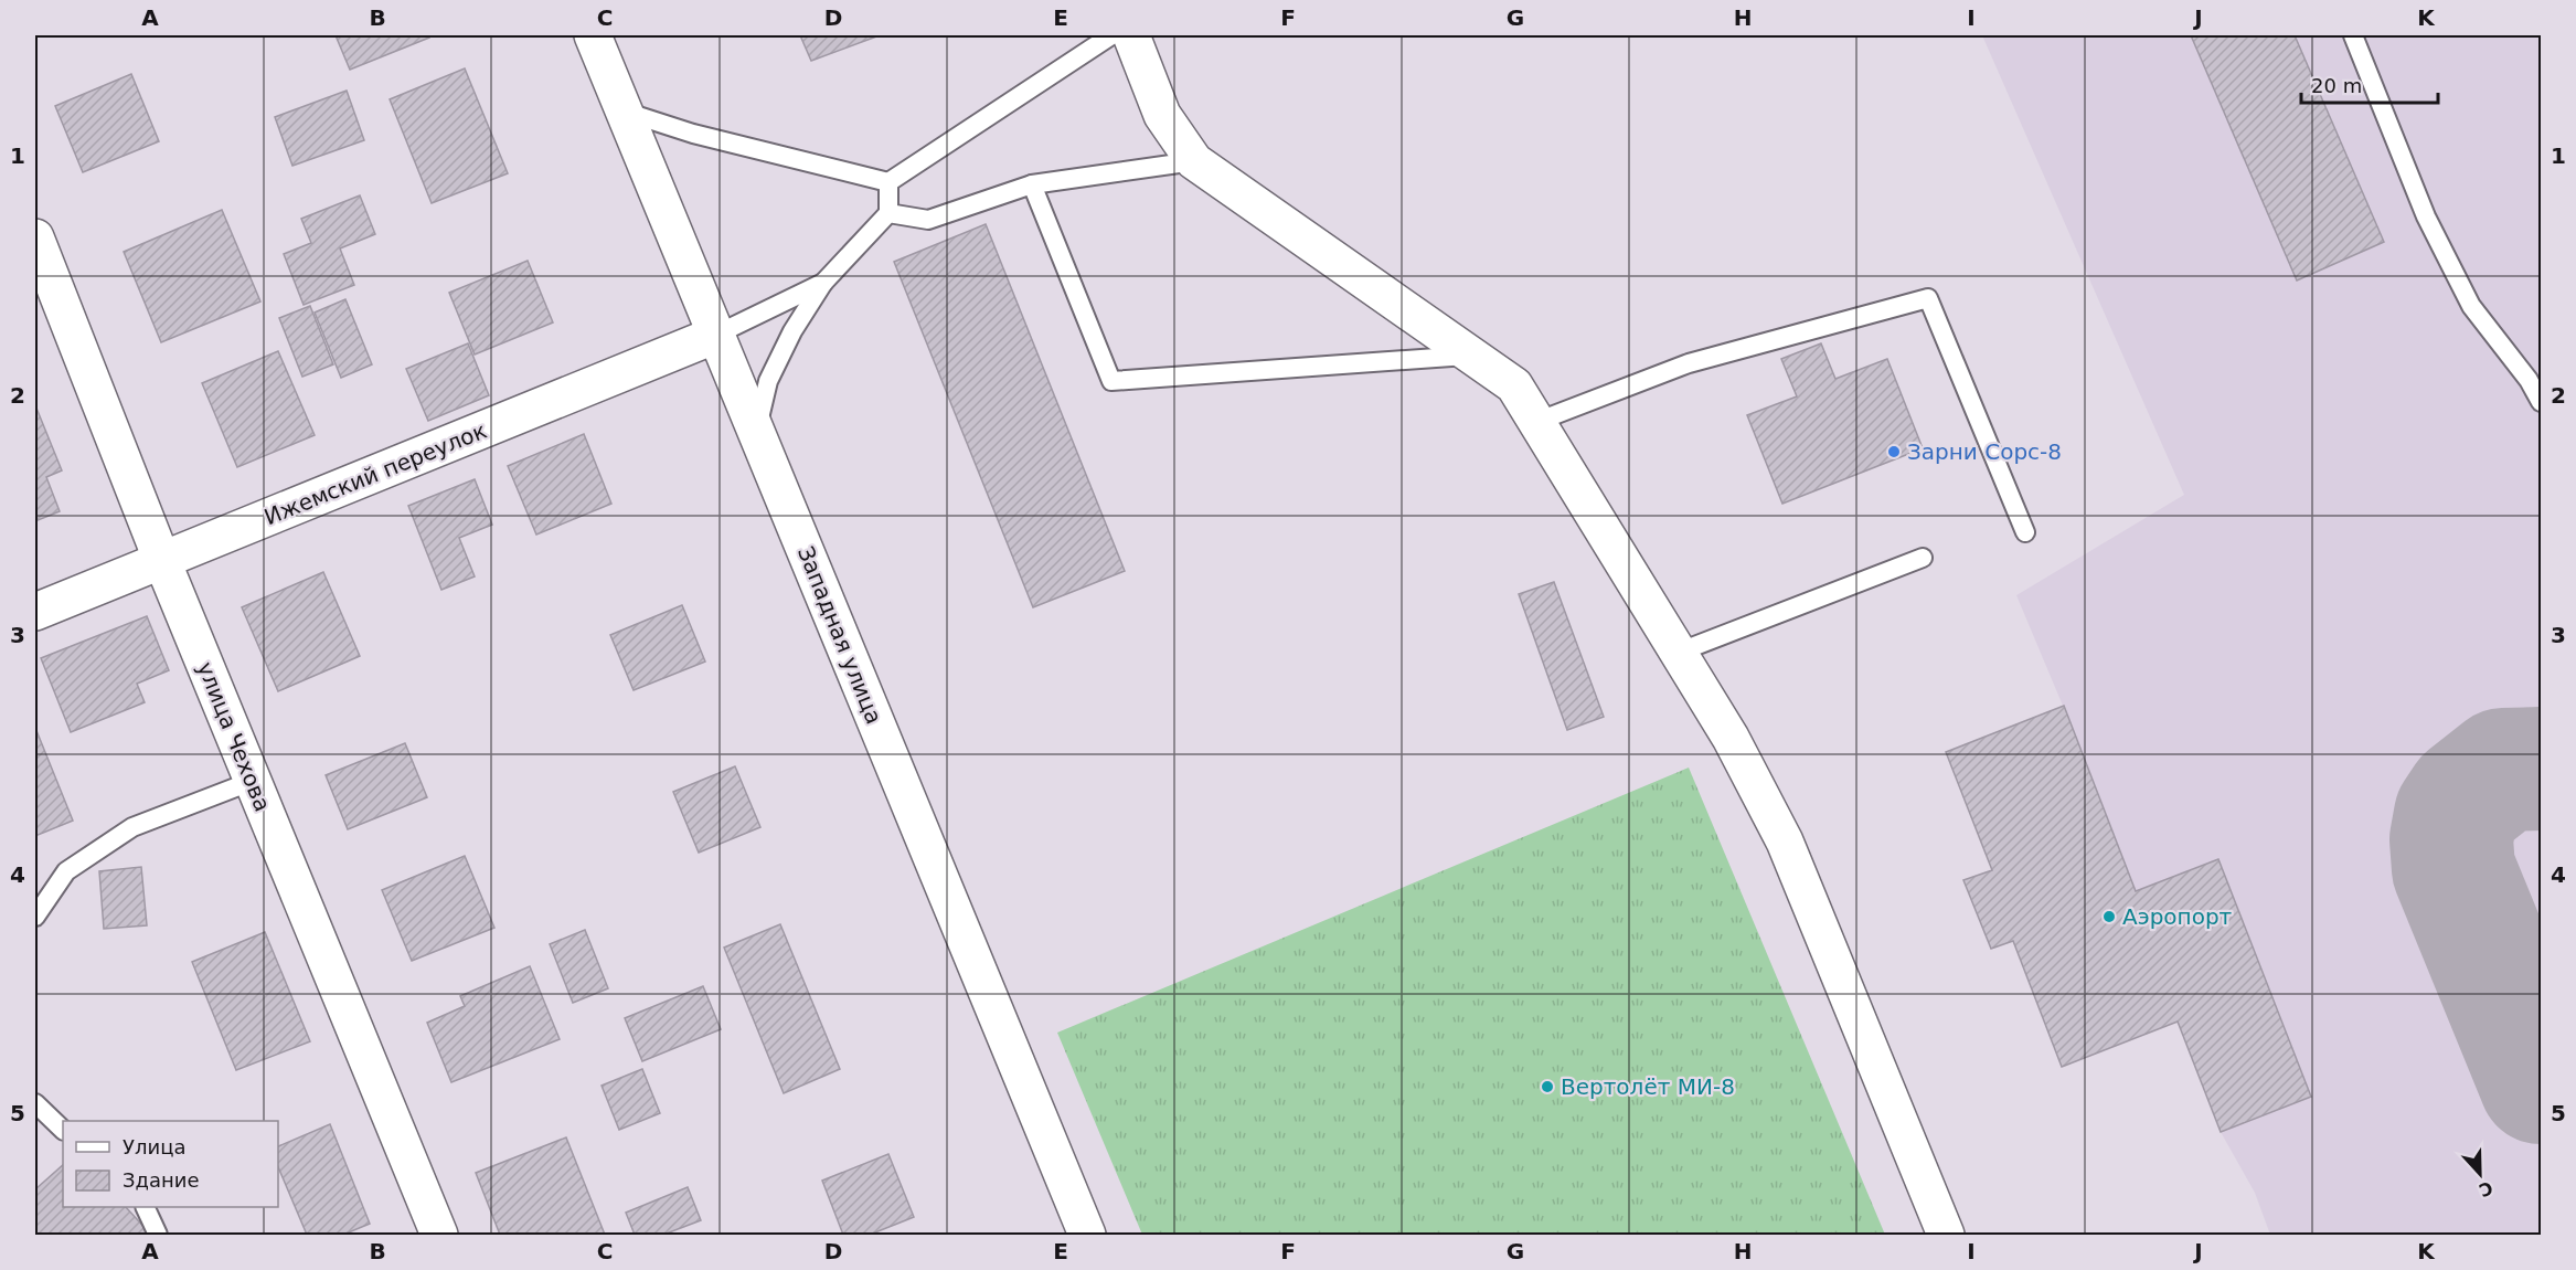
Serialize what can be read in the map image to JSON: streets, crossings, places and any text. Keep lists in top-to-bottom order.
{
  "streets": {
    "street": ["Ижемский переулок", "Западная улица", "улица Чехова"]
  },
  "crossings": [
    ["Ижемский переулок", "Западная улица"],
    ["Ижемский переулок", "улица Чехова"]
  ],
  "places": ["Зарни Сорс-8", "Аэропорт", "Вертолёт МИ-8"],
  "legend": ["Улица", "Здание"],
  "scale_bar": "20 m",
  "north": "bottom",
  "grid": {
    "columns": [
      "A",
      "B",
      "C",
      "D",
      "E",
      "F",
      "G",
      "H",
      "I",
      "J",
      "K"
    ],
    "rows": [
      "1",
      "2",
      "3",
      "4",
      "5"
    ]
  }
}
